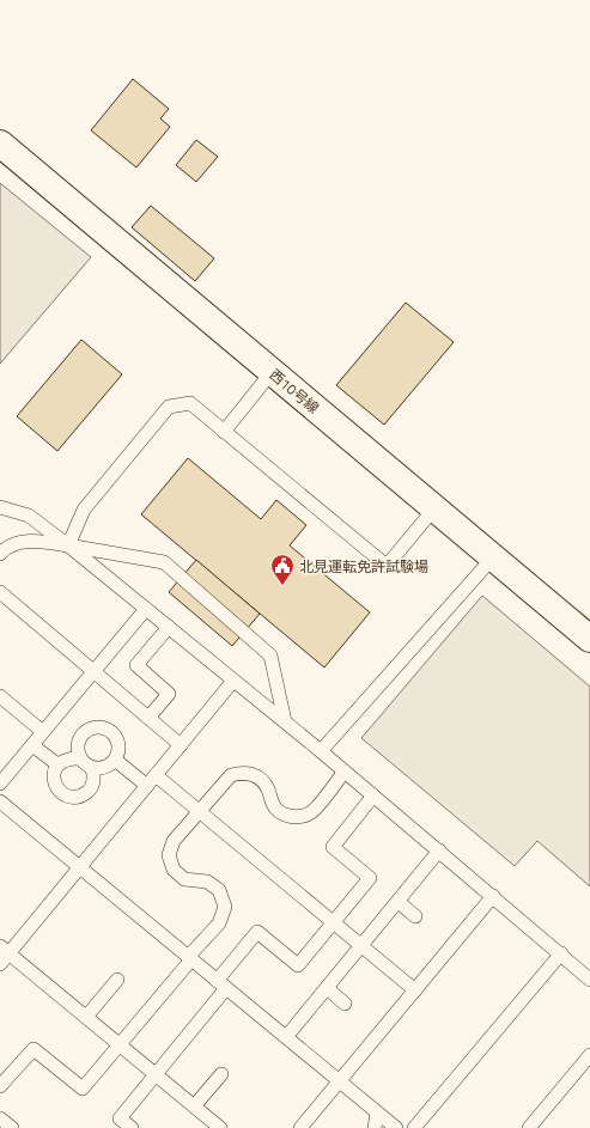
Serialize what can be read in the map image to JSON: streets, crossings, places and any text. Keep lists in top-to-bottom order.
{
  "streets": {
    "street": ["西10号線"]
  },
  "places": {
    "public building": ["北見運転免許試験場"]
  }
}
